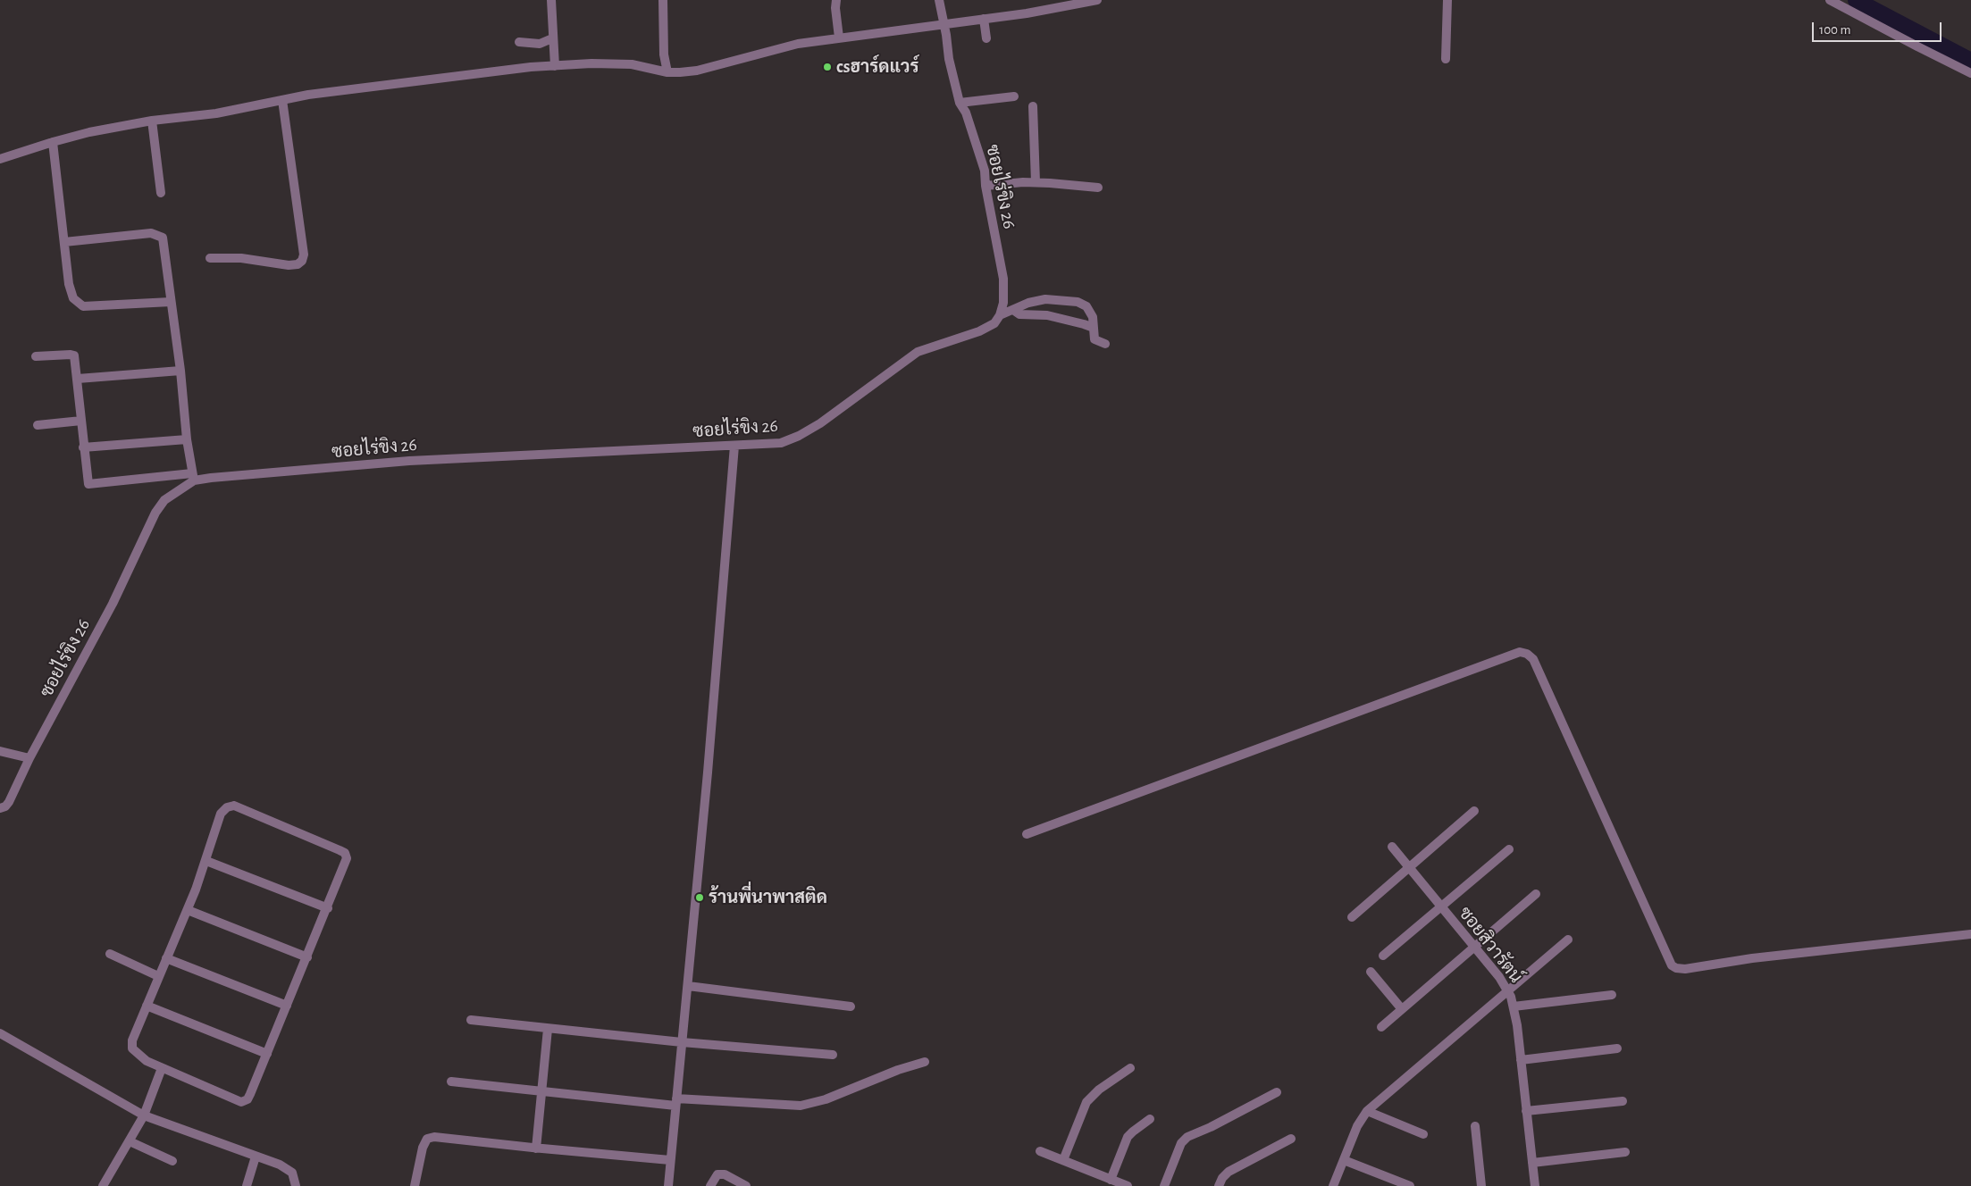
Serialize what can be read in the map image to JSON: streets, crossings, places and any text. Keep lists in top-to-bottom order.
{
  "streets": {
    "street": ["ซอยไร่ขิง 26", "ซอยสิวารัตน์"]
  },
  "places": ["csฮาร์ดแวร์", "ร้านพี่นาพาสติด"],
  "scale_bar": "100 m"
}
